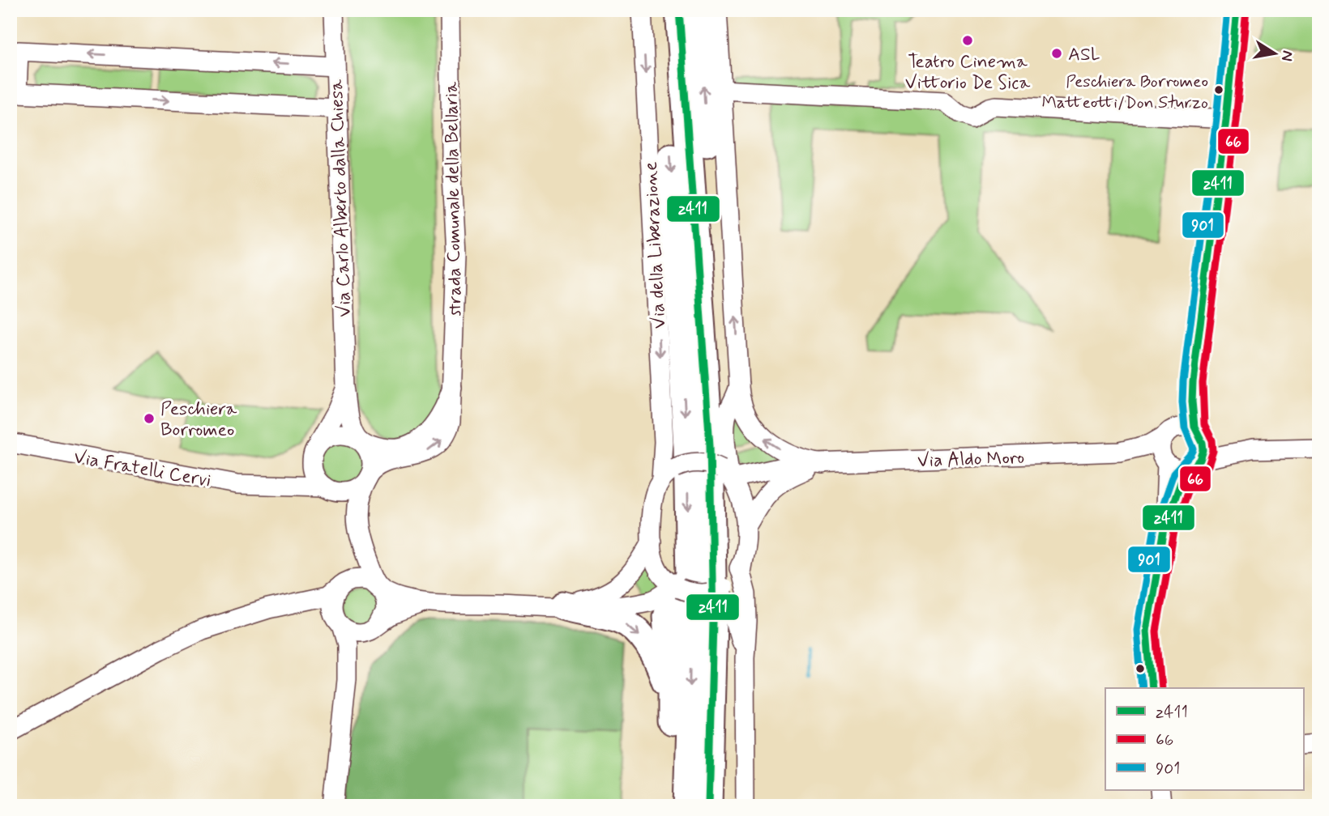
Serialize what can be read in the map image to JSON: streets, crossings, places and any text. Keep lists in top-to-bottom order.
{
  "streets": {
    "street": [
      "Via Carlo Alberto dalla Chiesa",
      "strada Comunale della Bellaria",
      "Via della Liberazione",
      "Via Aldo Moro",
      "Via Fratelli Cervi"
    ]
  },
  "crossings": [
    ["Via Carlo Alberto dalla Chiesa", "strada Comunale della Bellaria"],
    ["Via Carlo Alberto dalla Chiesa", "Via Fratelli Cervi"],
    ["Via della Liberazione", "Via Aldo Moro"]
  ],
  "places": [
    "Teatro Cinema Vittorio De Sica",
    "ASL",
    "Peschiera Borromeo Matteotti/Don Sturzo",
    "Peschiera Borromeo"
  ],
  "lines": ["transit line z411", "transit line 901", "transit line 66"],
  "legend": ["z411", "66", "901"],
  "north": "right"
}
